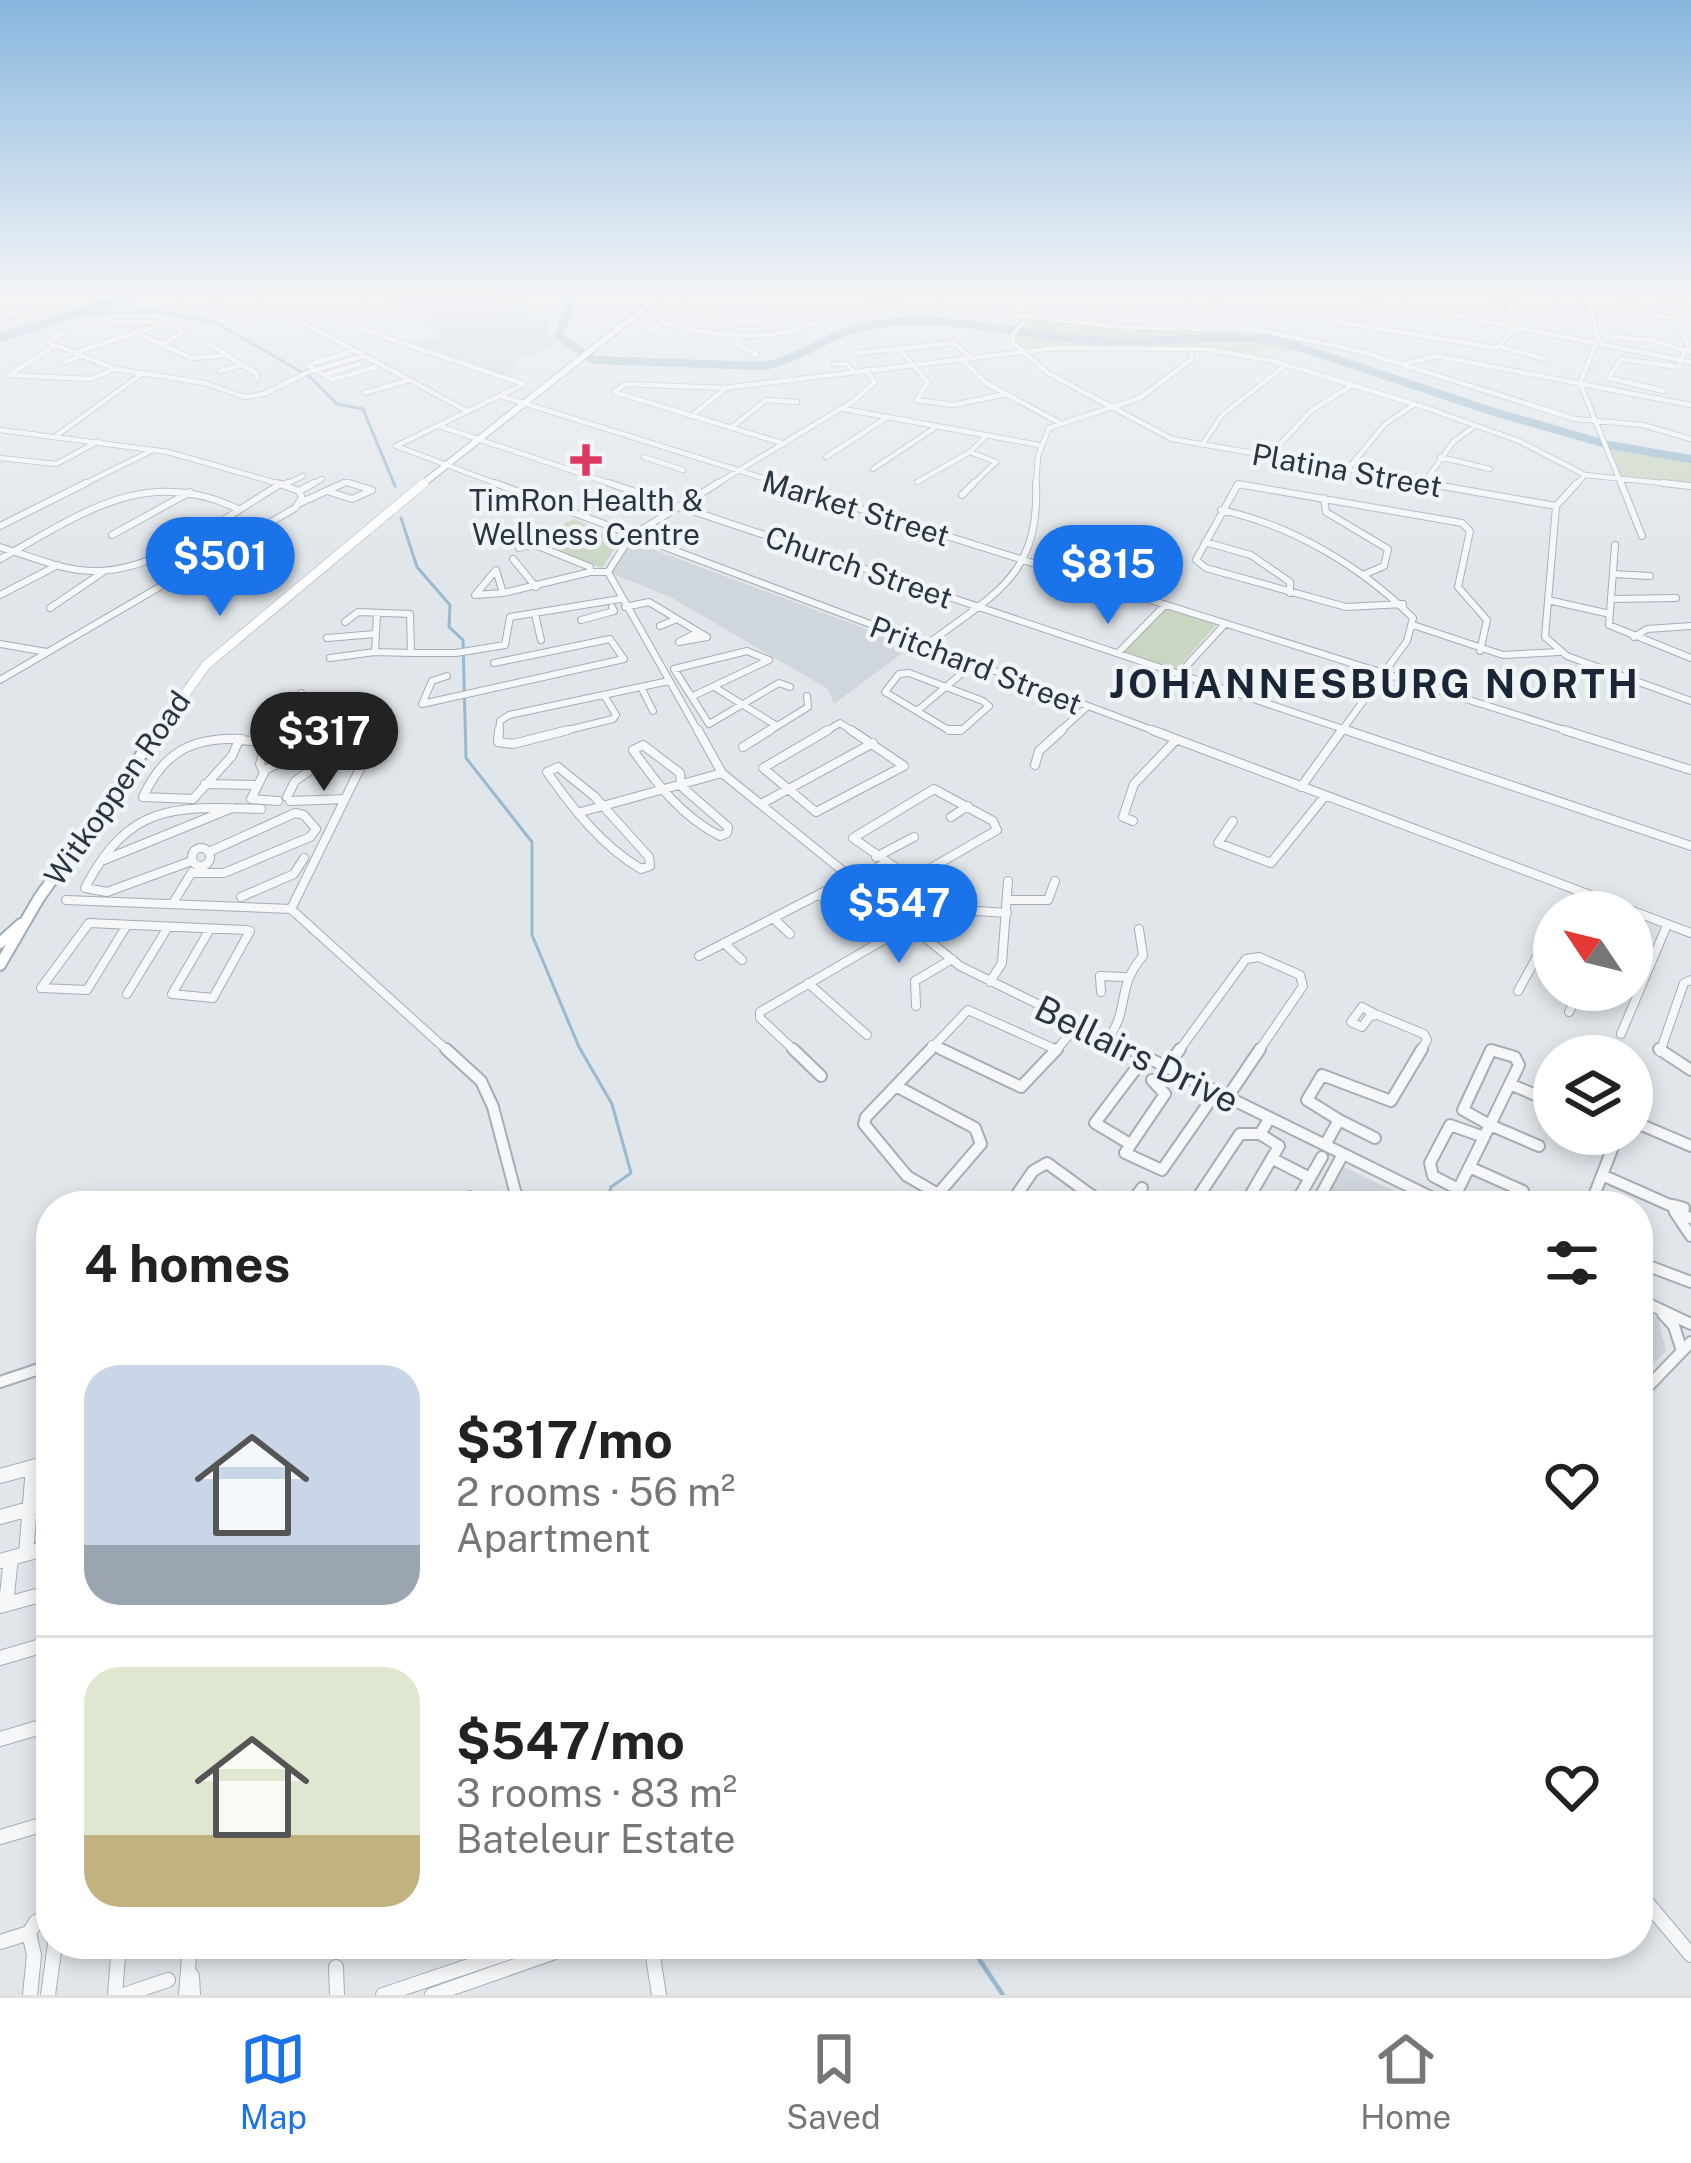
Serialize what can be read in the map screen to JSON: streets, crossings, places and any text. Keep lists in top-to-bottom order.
{
  "streets": {
    "main road": ["Witkoppen Road"],
    "street": [
      "Platina Street",
      "Market Street",
      "Church Street",
      "Pritchard Street",
      "Bellairs Drive"
    ]
  },
  "crossings": [
    ["Church Street", "Pritchard Street"],
    ["Church Street", "Witkoppen Road"],
    ["Pritchard Street", "Witkoppen Road"]
  ],
  "districts": ["JOHANNESBURG NORTH"],
  "places": {
    "health": ["TimRon Health & Wellness Centre"]
  },
  "north": "top left",
  "page": {
    "price": [
      "$501",
      "$815",
      "$317",
      "$547"
    ],
    "heading": "4 homes",
    "list": [
      {
        "name": "$317/mo",
        "note": "2 rooms · 56 m² · Apartment"
      },
      {
        "name": "$547/mo",
        "note": "3 rooms · 83 m² · Bateleur Estate"
      }
    ],
    "tabs": ["Map", "Saved", "Home"]
  }
}
